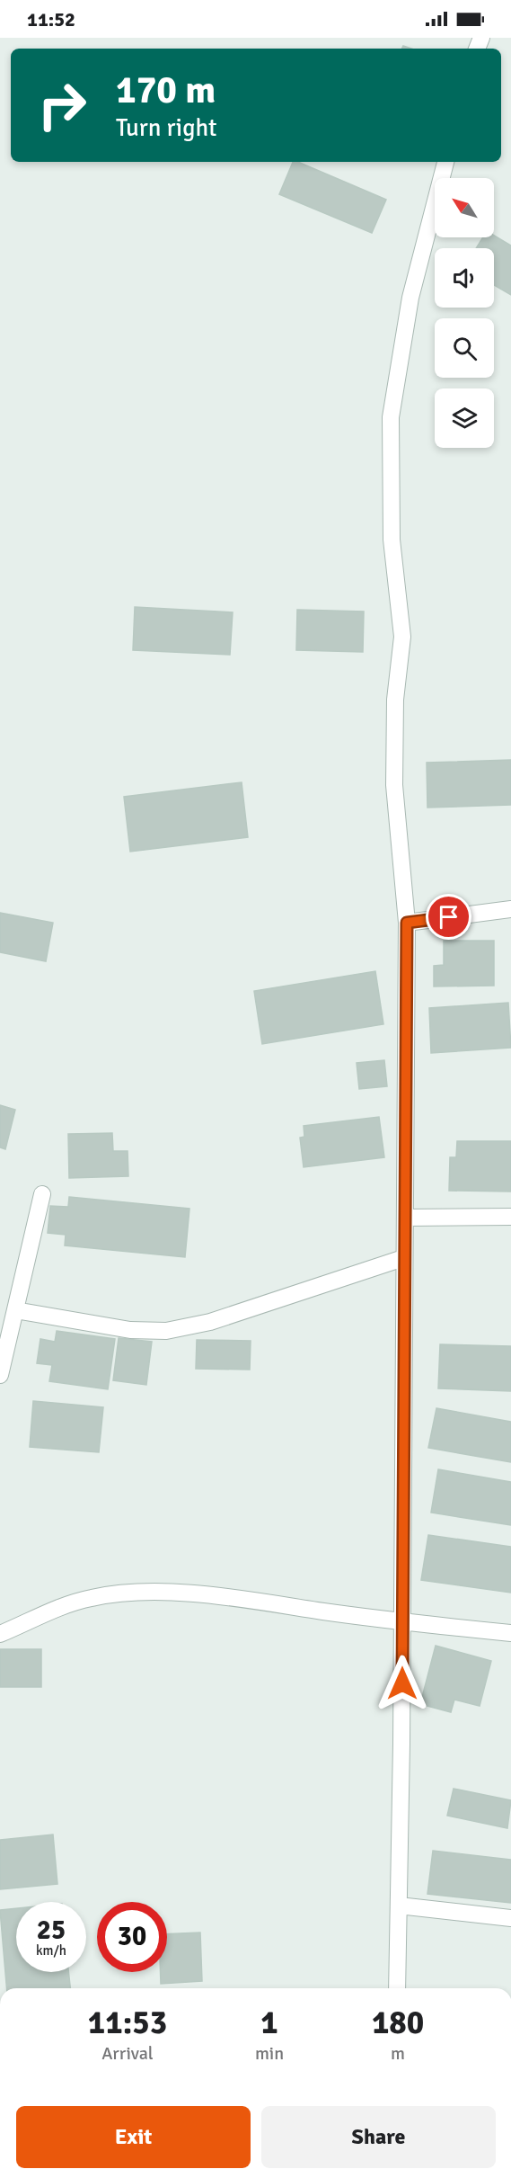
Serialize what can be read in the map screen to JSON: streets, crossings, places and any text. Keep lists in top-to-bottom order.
{
  "north": "top left",
  "page": {
    "status": "11:52",
    "turn": ["170 m", "Turn right"],
    "speed": "25 km/h",
    "limit": "30",
    "eta": [
      "11:53",
      "Arrival",
      "1",
      "min",
      "180",
      "m"
    ],
    "buttons": ["Exit", "Share"]
  }
}
